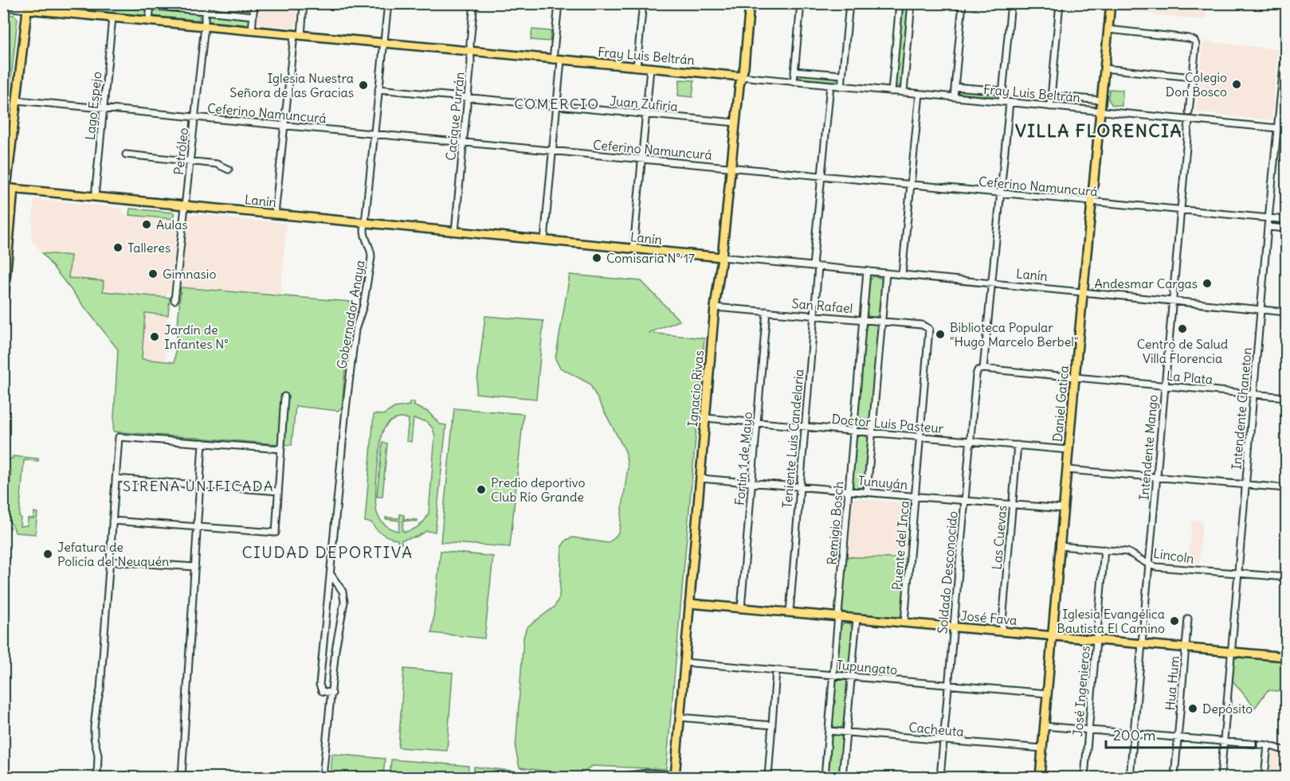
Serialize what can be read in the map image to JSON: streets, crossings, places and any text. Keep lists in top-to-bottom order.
{
  "streets": {
    "main road": [
      "Fray Luis Beltrán",
      "Lanín",
      "Ignacio Rivas",
      "Daniel Gatica",
      "José Fava"
    ],
    "street": [
      "Juan Zufiría",
      "Lago Espejo",
      "Ceferino Namuncurá",
      "Cacique Purrán",
      "Petróleo",
      "San Rafael",
      "Gobernador Anaya",
      "La Plata",
      "Intendente Chaneton",
      "Doctor Luis Pasteur",
      "Teniente Luis Candelaria",
      "Intendente Mango",
      "Fortín 1 de Mayo",
      "Tunuyán",
      "Remigio Bosch",
      "Las Cuevas",
      "Puente del Inca",
      "Lincoln",
      "Soldado Desconocido",
      "Tupungato",
      "Hua Hum",
      "José Ingenieros",
      "Cacheuta"
    ]
  },
  "crossings": [
    ["Fray Luis Beltrán", "Lago Espejo"],
    ["Fray Luis Beltrán", "Cacique Purrán"],
    ["Fray Luis Beltrán", "Petróleo"],
    ["Fray Luis Beltrán", "Gobernador Anaya"],
    ["Fray Luis Beltrán", "Ignacio Rivas"],
    ["Fray Luis Beltrán", "Daniel Gatica"],
    ["Fray Luis Beltrán", "Intendente Chaneton"],
    ["Fray Luis Beltrán", "Teniente Luis Candelaria"],
    ["Fray Luis Beltrán", "Intendente Mango"],
    ["Fray Luis Beltrán", "Soldado Desconocido"],
    ["Juan Zufiría", "Cacique Purrán"],
    ["Juan Zufiría", "Gobernador Anaya"],
    ["Juan Zufiría", "Ignacio Rivas"],
    ["Lago Espejo", "Ceferino Namuncurá"],
    ["Lago Espejo", "Lanín"],
    ["Ceferino Namuncurá", "Cacique Purrán"],
    ["Ceferino Namuncurá", "Petróleo"],
    ["Ceferino Namuncurá", "Gobernador Anaya"],
    ["Ceferino Namuncurá", "Ignacio Rivas"],
    ["Ceferino Namuncurá", "Daniel Gatica"],
    ["Ceferino Namuncurá", "Intendente Chaneton"],
    ["Ceferino Namuncurá", "Teniente Luis Candelaria"],
    ["Ceferino Namuncurá", "Intendente Mango"],
    ["Ceferino Namuncurá", "Soldado Desconocido"],
    ["Cacique Purrán", "Lanín"],
    ["Petróleo", "Lanín"],
    ["Lanín", "Gobernador Anaya"],
    ["Lanín", "Ignacio Rivas"],
    ["Lanín", "Daniel Gatica"],
    ["Lanín", "Intendente Chaneton"],
    ["Lanín", "Teniente Luis Candelaria"],
    ["Lanín", "Intendente Mango"],
    ["Lanín", "Remigio Bosch"],
    ["Lanín", "Soldado Desconocido"],
    ["San Rafael", "Ignacio Rivas"],
    ["San Rafael", "Teniente Luis Candelaria"],
    ["San Rafael", "Fortín 1 de Mayo"],
    ["San Rafael", "Remigio Bosch"],
    ["San Rafael", "Puente del Inca"],
    ["La Plata", "Daniel Gatica"],
    ["La Plata", "Intendente Chaneton"],
    ["La Plata", "Intendente Mango"],
    ["La Plata", "Soldado Desconocido"],
    ["Ignacio Rivas", "Doctor Luis Pasteur"],
    ["Ignacio Rivas", "Tunuyán"],
    ["Ignacio Rivas", "José Fava"],
    ["Ignacio Rivas", "Tupungato"],
    ["Daniel Gatica", "Doctor Luis Pasteur"],
    ["Daniel Gatica", "Tunuyán"],
    ["Daniel Gatica", "Lincoln"],
    ["Daniel Gatica", "José Fava"],
    ["Daniel Gatica", "Tupungato"],
    ["Daniel Gatica", "Cacheuta"],
    ["Intendente Chaneton", "Lincoln"],
    ["Intendente Chaneton", "José Fava"],
    ["Doctor Luis Pasteur", "Teniente Luis Candelaria"],
    ["Doctor Luis Pasteur", "Fortín 1 de Mayo"],
    ["Doctor Luis Pasteur", "Remigio Bosch"],
    ["Doctor Luis Pasteur", "Las Cuevas"],
    ["Doctor Luis Pasteur", "Puente del Inca"],
    ["Doctor Luis Pasteur", "Soldado Desconocido"],
    ["Teniente Luis Candelaria", "Tunuyán"],
    ["Teniente Luis Candelaria", "José Fava"],
    ["Intendente Mango", "Lincoln"],
    ["Intendente Mango", "José Fava"],
    ["Fortín 1 de Mayo", "Tunuyán"],
    ["Fortín 1 de Mayo", "José Fava"],
    ["Tunuyán", "Remigio Bosch"],
    ["Tunuyán", "Las Cuevas"],
    ["Tunuyán", "Puente del Inca"],
    ["Tunuyán", "Soldado Desconocido"],
    ["Remigio Bosch", "José Fava"],
    ["Remigio Bosch", "Tupungato"],
    ["Remigio Bosch", "Cacheuta"],
    ["Las Cuevas", "José Fava"],
    ["Puente del Inca", "José Fava"],
    ["Lincoln", "José Ingenieros"],
    ["Soldado Desconocido", "José Fava"],
    ["Soldado Desconocido", "Tupungato"],
    ["Soldado Desconocido", "Cacheuta"],
    ["José Fava", "Hua Hum"],
    ["José Fava", "José Ingenieros"]
  ],
  "districts": [
    "COMERCIO",
    "VILLA FLORENCIA",
    "SIRENA UNIFICADA",
    "CIUDAD DEPORTIVA"
  ],
  "places": [
    "Colegio Don Bosco",
    "Iglesia Nuestra Señora de las Gracias",
    "Aulas",
    "Talleres",
    "Comisaría N° 17",
    "Gimnasio",
    "Andesmar Cargas",
    "Centro de Salud Villa Florencia",
    "Biblioteca Popular \"Hugo Marcelo Berbel\"",
    "Jardín de Infantes N°",
    "Predio deportivo Club Río Grande",
    "Jefatura de Policía del Neuquén",
    "Iglesia Evangélica Bautista El Camino",
    "Depósito"
  ],
  "scale_bar": "200 m"
}
